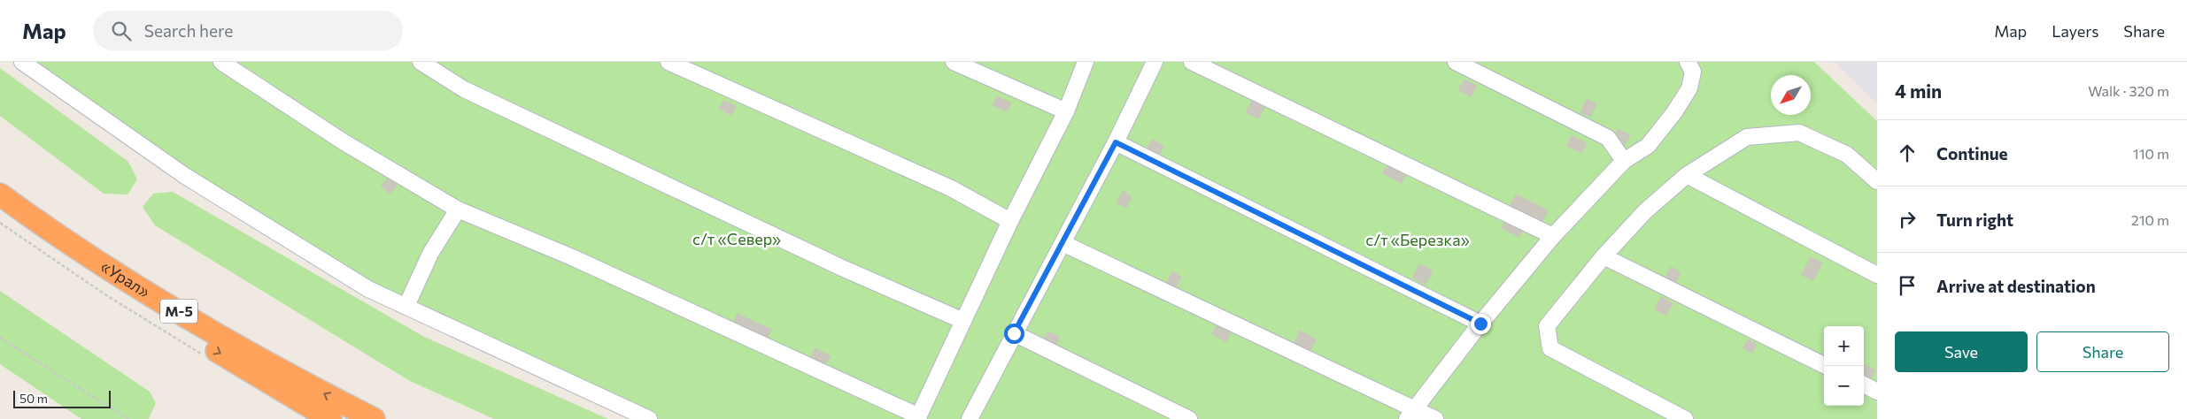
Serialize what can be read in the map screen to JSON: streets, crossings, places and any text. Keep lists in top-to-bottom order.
{
  "streets": {
    "highway": ["«Урал»", "М-5"]
  },
  "parks": ["с/т «Север»", "с/т «Березка»"],
  "scale_bar": "50 m",
  "north": "bottom left",
  "page": {
    "header": "Map",
    "search": "Search here",
    "nav": ["Map", "Layers", "Share"],
    "heading": ["4 min", "Walk · 320 m"],
    "list": [
      ["Continue", "110 m"],
      ["Turn right", "210 m"],
      "Arrive at destination"
    ],
    "buttons": ["Save", "Share"],
    "map_buttons": ["+", "−"],
    "scale": "50 m"
  }
}
